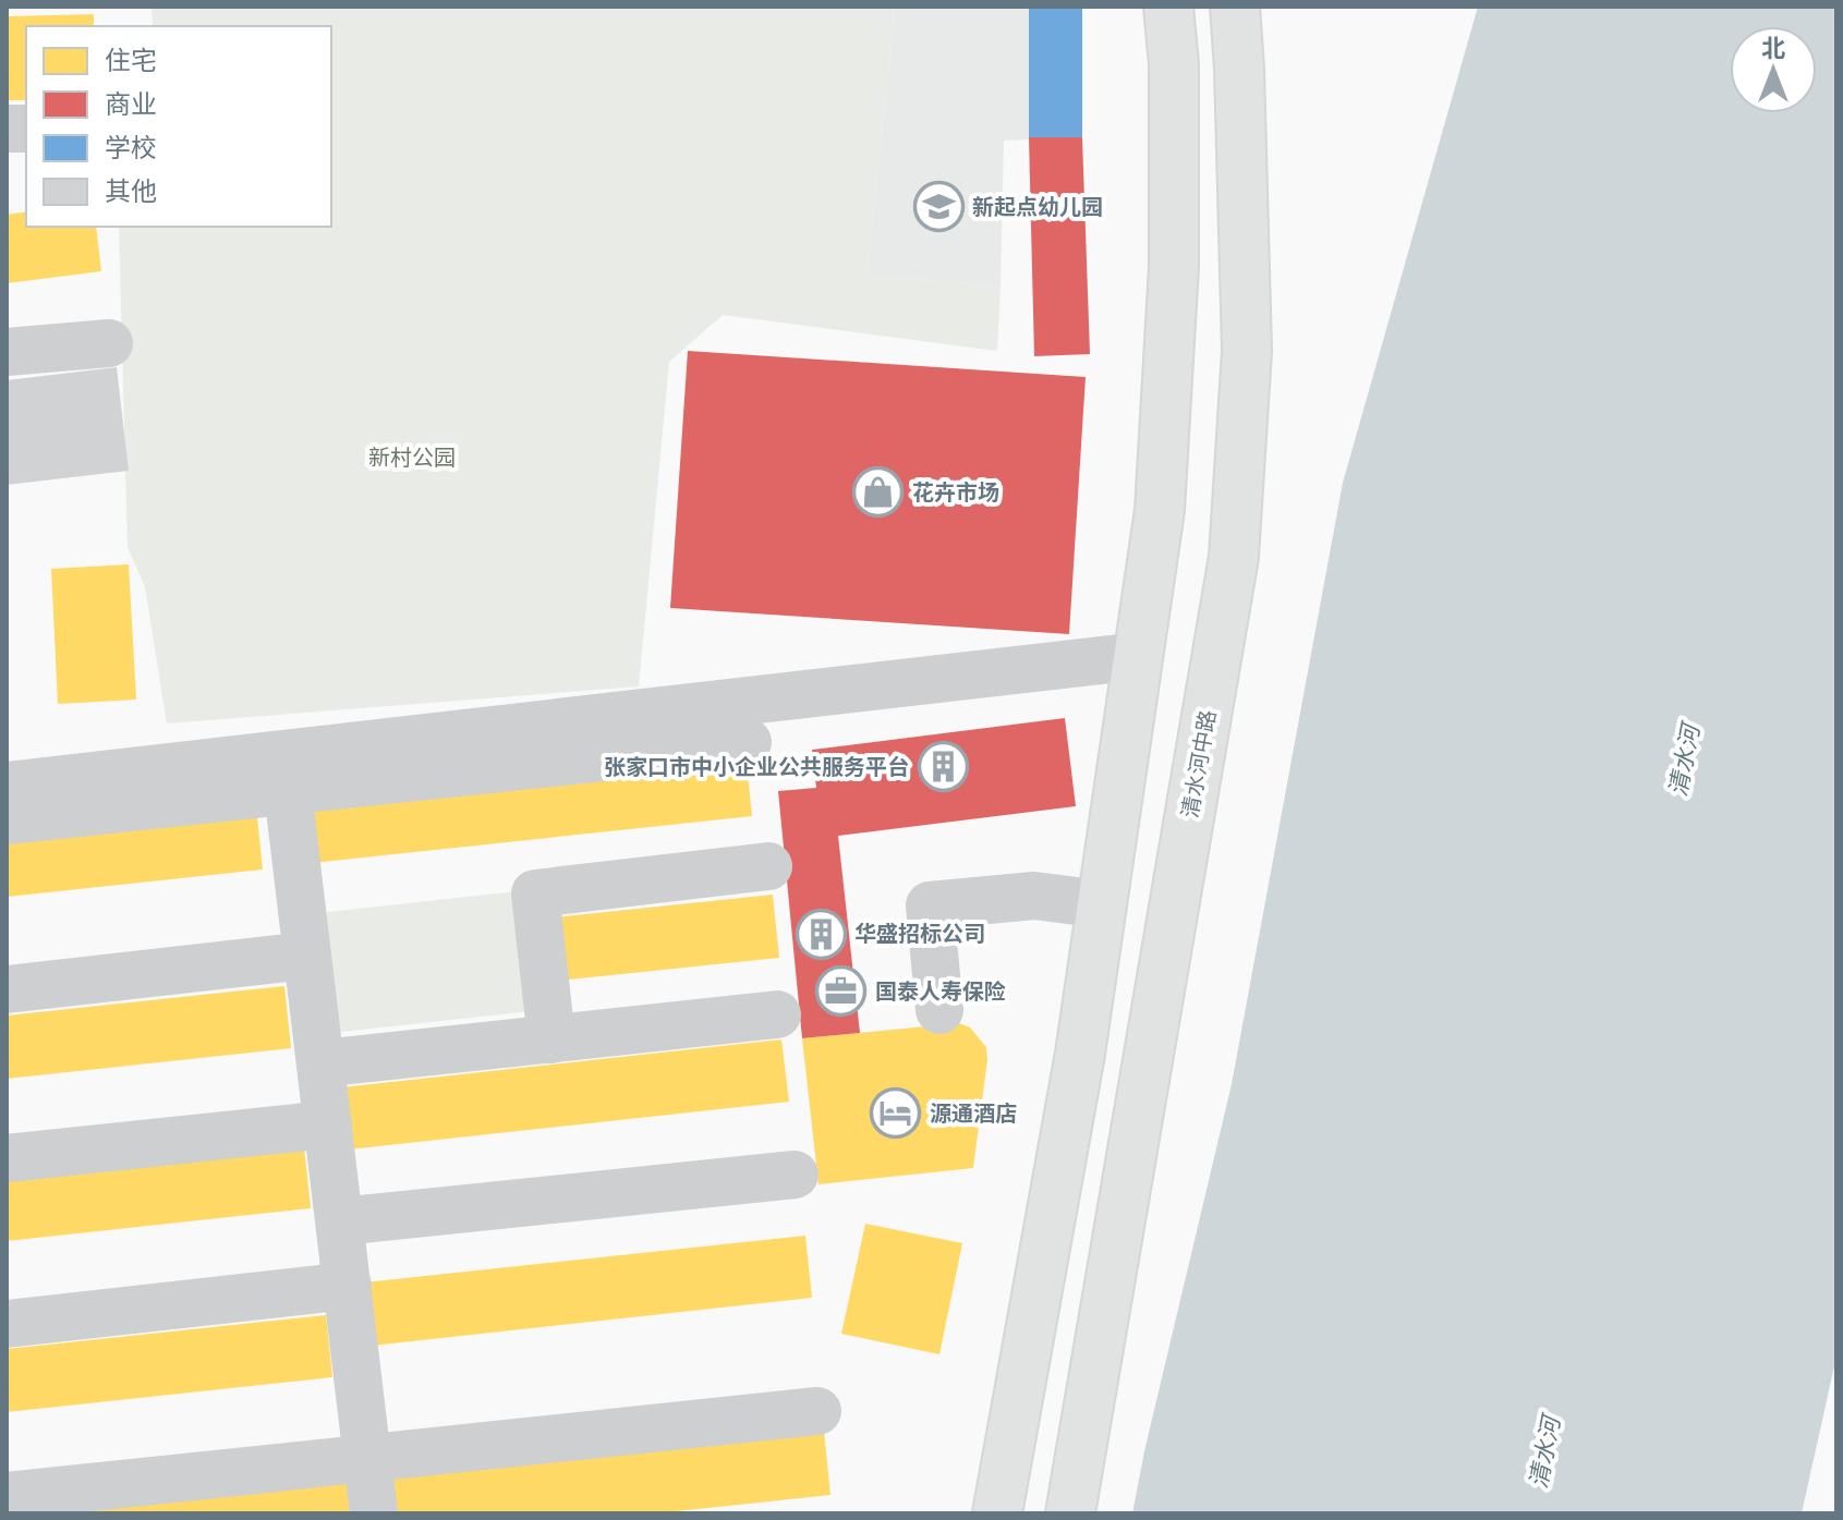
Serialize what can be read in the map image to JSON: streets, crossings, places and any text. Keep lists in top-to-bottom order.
{
  "streets": {
    "main road": ["清水河中路"]
  },
  "water": ["清水河"],
  "parks": ["新村公园"],
  "places": {
    "school or university": ["新起点幼儿园"],
    "shop": ["花卉市场"],
    "building": ["张家口市中小企业公共服务平台", "华盛招标公司"],
    "office": ["国泰人寿保险"],
    "hotel": ["源通酒店"]
  },
  "legend": [
    "住宅",
    "商业",
    "学校",
    "其他"
  ],
  "north": "top"
}
